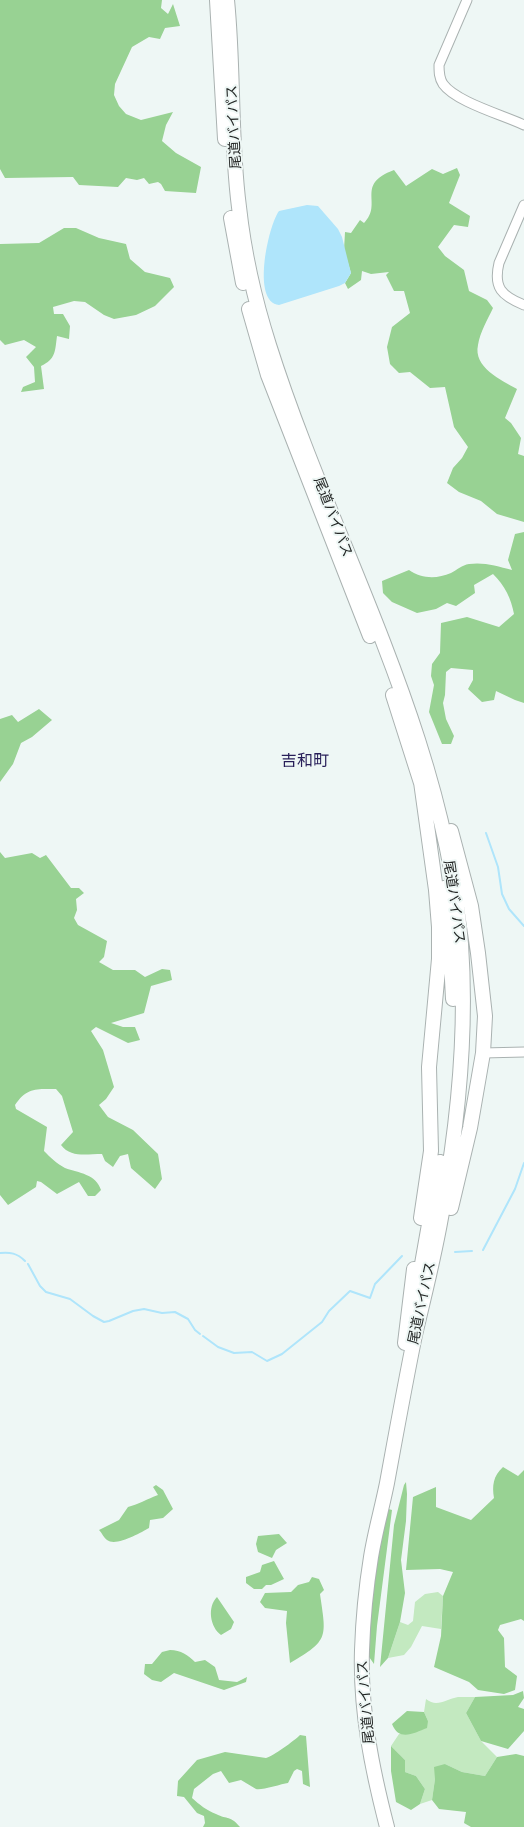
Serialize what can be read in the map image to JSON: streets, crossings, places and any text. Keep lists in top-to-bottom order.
{
  "streets": {
    "highway": ["尾道バイパス"]
  },
  "districts": ["吉和町"]
}
